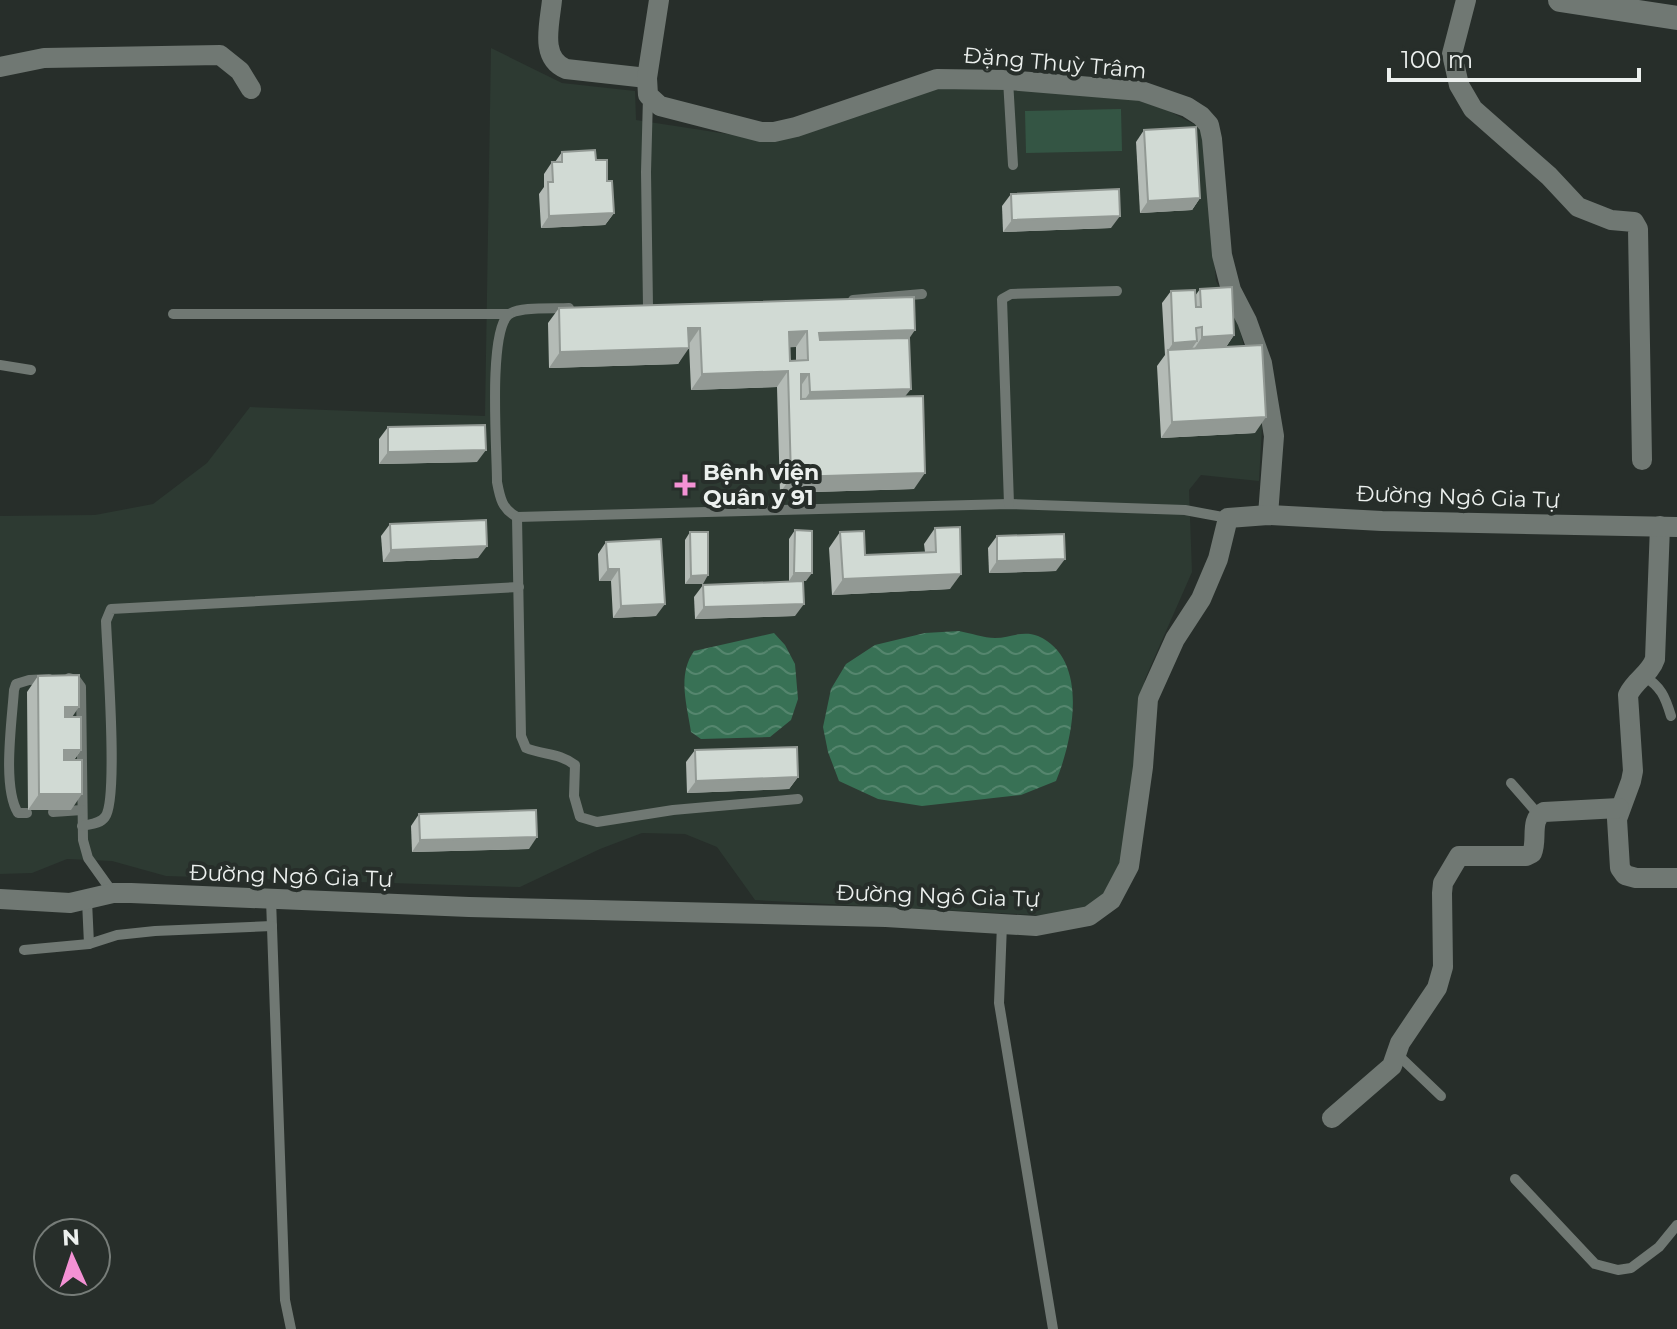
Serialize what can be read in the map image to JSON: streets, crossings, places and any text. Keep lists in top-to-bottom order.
{
  "streets": {
    "street": ["Đặng Thuỳ Trâm", "Đường Ngô Gia Tự"]
  },
  "crossings": [
    ["Đặng Thuỳ Trâm", "Đường Ngô Gia Tự"]
  ],
  "places": {
    "health": ["Bệnh viện Quân y 91"]
  },
  "scale_bar": "100 m",
  "north": "top"
}
